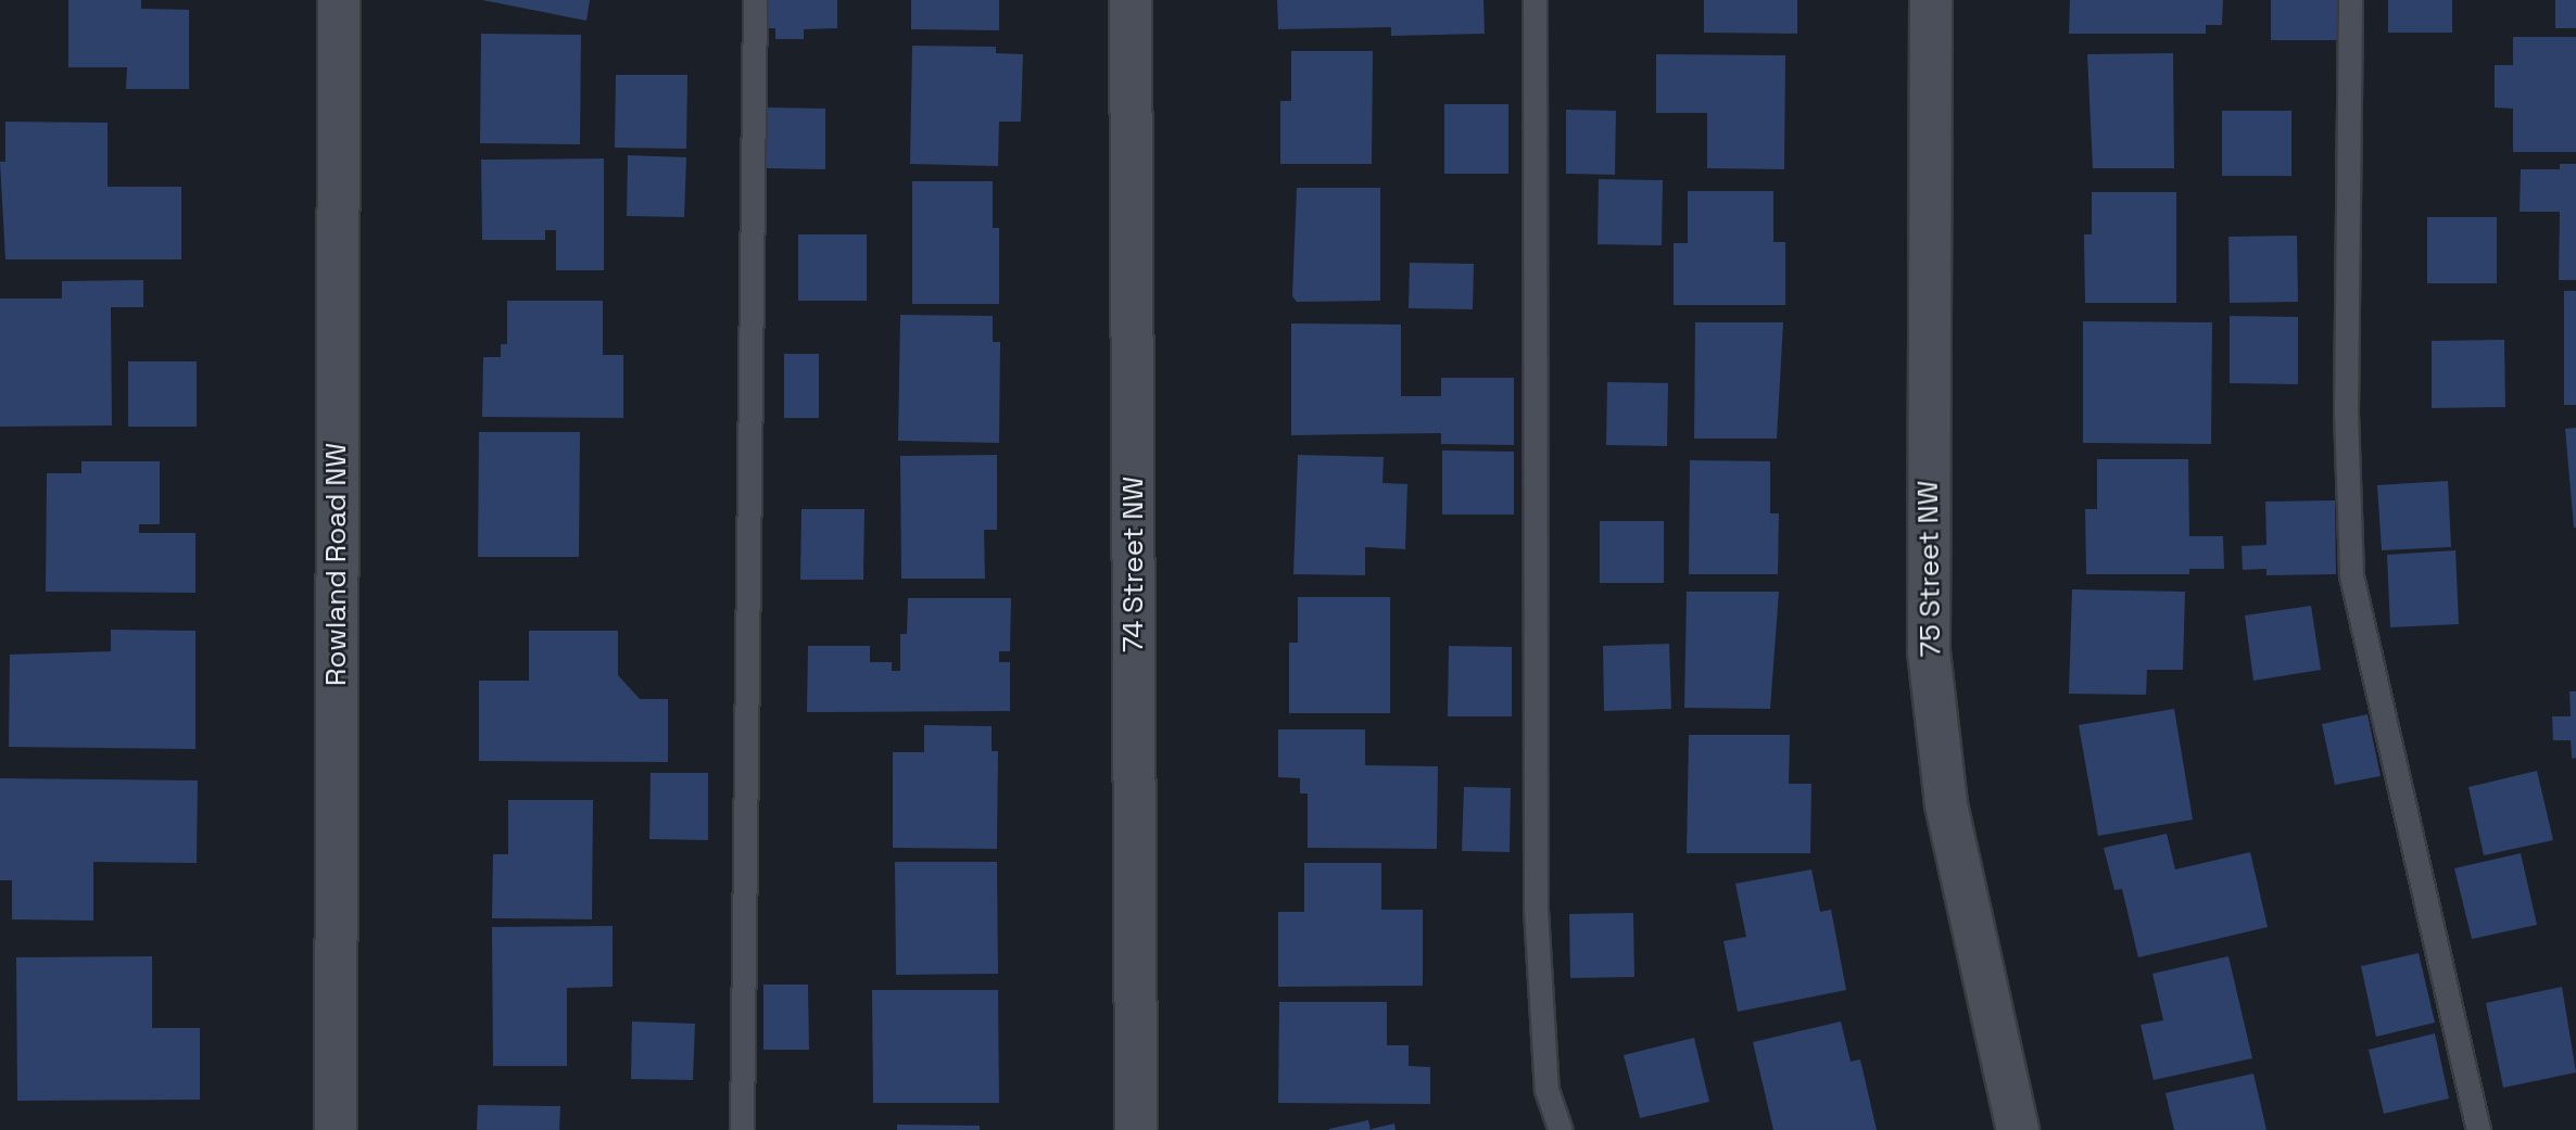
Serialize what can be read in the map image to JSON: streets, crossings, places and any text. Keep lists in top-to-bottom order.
{
  "streets": {
    "street": ["Rowland Road NW", "74 Street NW", "75 Street NW"]
  }
}
